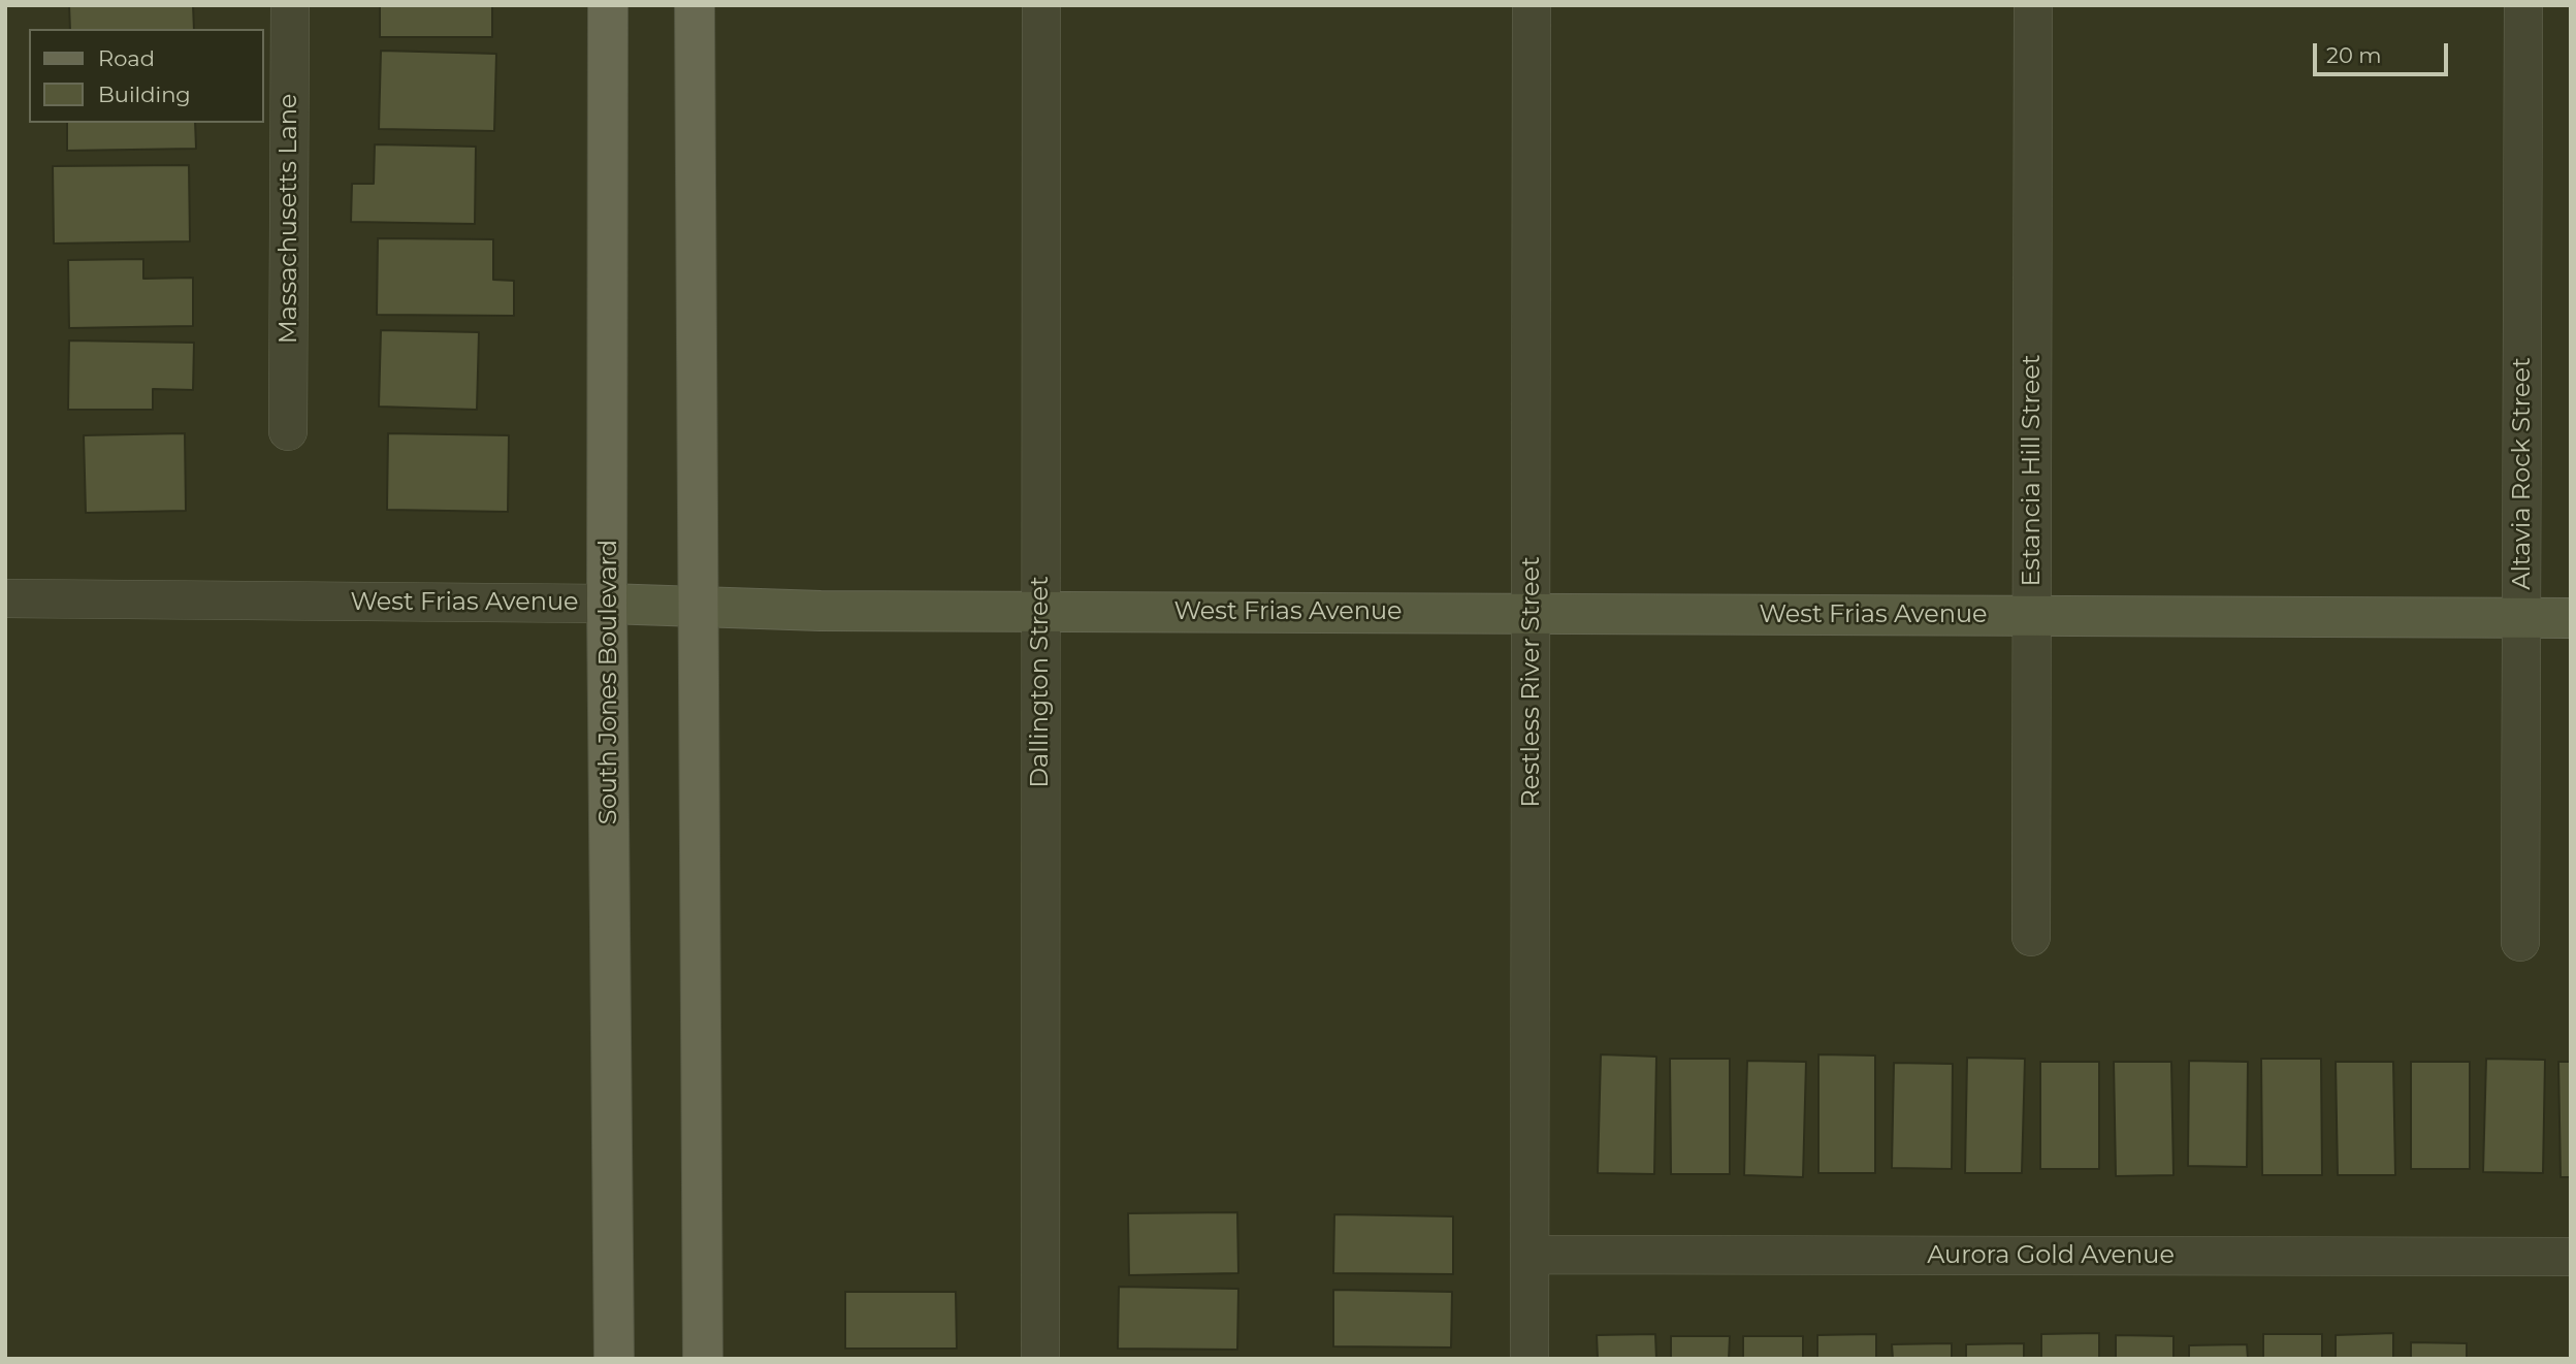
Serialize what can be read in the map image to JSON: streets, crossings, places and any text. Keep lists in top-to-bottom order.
{
  "streets": {
    "main road": ["South Jones Boulevard"],
    "street": [
      "Massachusetts Lane",
      "Estancia Hill Street",
      "Altavia Rock Street",
      "West Frias Avenue",
      "Dallington Street",
      "Restless River Street",
      "Aurora Gold Avenue"
    ]
  },
  "crossings": [
    ["Estancia Hill Street", "West Frias Avenue"],
    ["Altavia Rock Street", "West Frias Avenue"],
    ["West Frias Avenue", "South Jones Boulevard"],
    ["West Frias Avenue", "Dallington Street"],
    ["West Frias Avenue", "Restless River Street"],
    ["Restless River Street", "Aurora Gold Avenue"]
  ],
  "legend": ["Road", "Building"],
  "scale_bar": "20 m"
}
